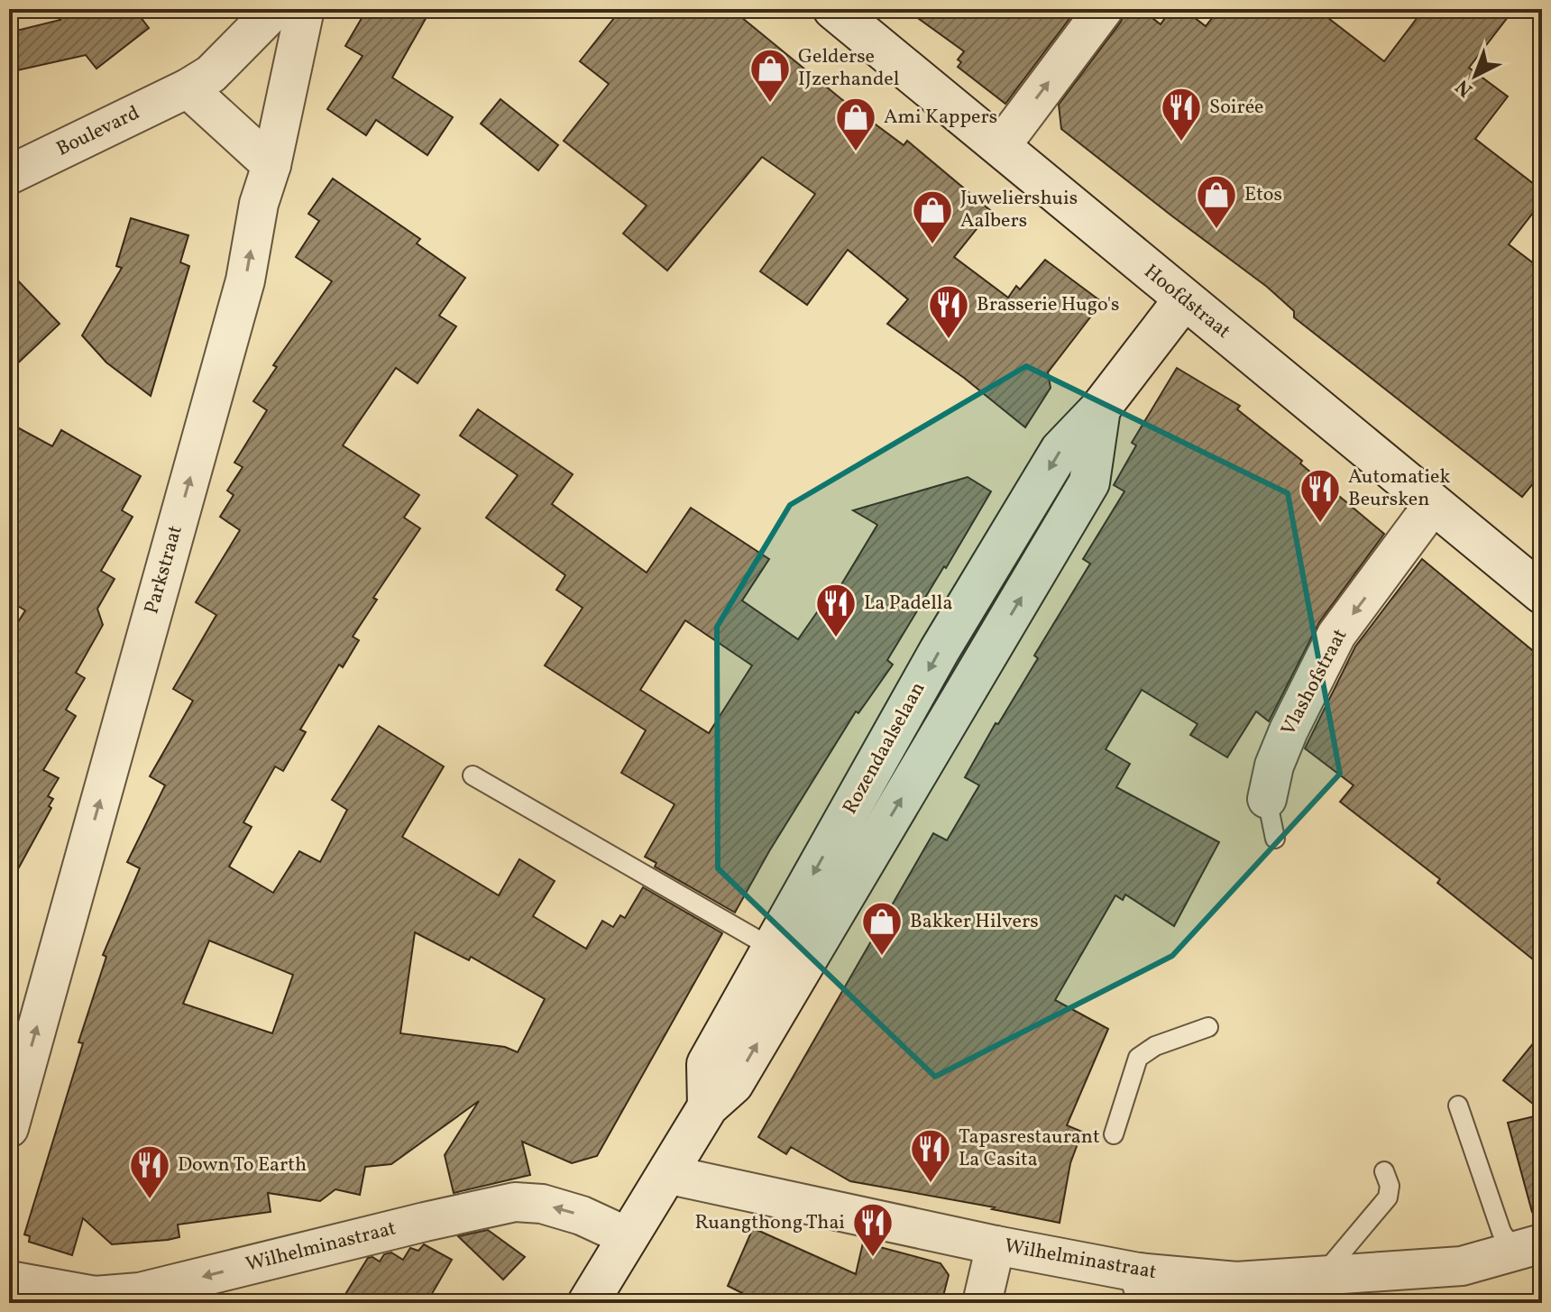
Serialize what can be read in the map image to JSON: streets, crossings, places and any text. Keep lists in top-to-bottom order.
{
  "streets": {
    "street": [
      "Boulevard",
      "Hoofdstraat",
      "Parkstraat",
      "Vlashofstraat",
      "Rozendaalselaan",
      "Wilhelminastraat"
    ]
  },
  "crossings": [
    ["Hoofdstraat", "Vlashofstraat"],
    ["Hoofdstraat", "Rozendaalselaan"],
    ["Rozendaalselaan", "Wilhelminastraat"]
  ],
  "one_way": ["Parkstraat", "Vlashofstraat", "Wilhelminastraat"],
  "places": {
    "shop": [
      "Gelderse IJzerhandel",
      "Ami Kappers",
      "Etos",
      "Juweliershuis Aalbers",
      "Bakker Hilvers"
    ],
    "restaurant": [
      "Soirée",
      "Brasserie Hugo's",
      "Automatiek Beursken",
      "La Padella",
      "Tapasrestaurant La Casita",
      "Down To Earth",
      "Ruangthong Thai"
    ]
  },
  "north": "bottom left"
}
